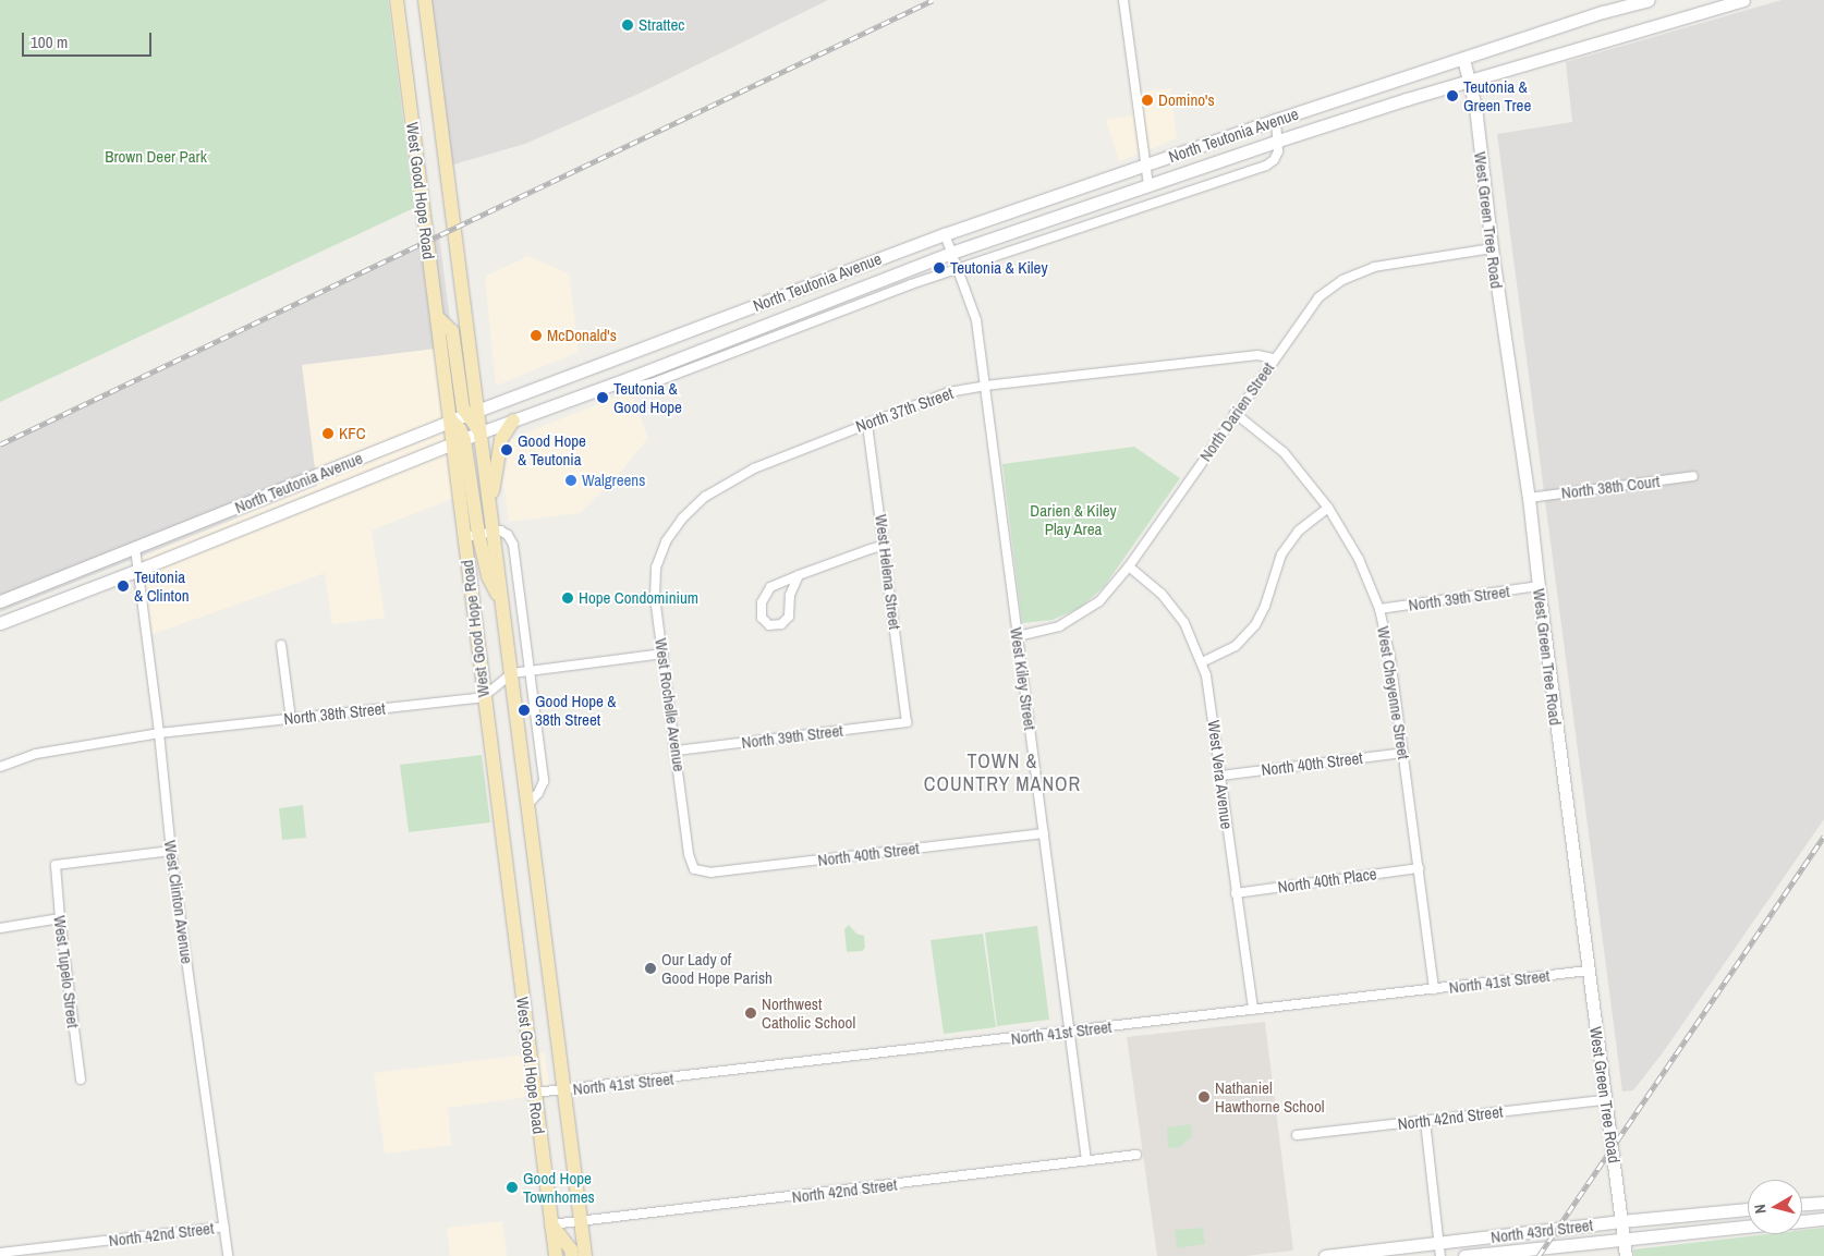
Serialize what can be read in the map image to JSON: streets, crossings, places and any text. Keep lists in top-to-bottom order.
{
  "streets": {
    "main road": [
      "North Teutonia Avenue",
      "West Good Hope Road",
      "West Green Tree Road",
      "North 43rd Street"
    ],
    "street": [
      "North 37th Street",
      "North Darien Street",
      "North 38th Court",
      "West Helena Street",
      "North 39th Street",
      "West Kiley Street",
      "West Cheyenne Street",
      "West Rochelle Avenue",
      "North 38th Street",
      "North 40th Street",
      "West Vera Avenue",
      "North 40th Place",
      "West Clinton Avenue",
      "West Tupelo Street",
      "North 41st Street",
      "North 42nd Street"
    ]
  },
  "crossings": [
    ["North Teutonia Avenue", "West Good Hope Road"],
    ["North Teutonia Avenue", "West Green Tree Road"],
    ["North Teutonia Avenue", "West Kiley Street"],
    ["North Teutonia Avenue", "West Clinton Avenue"],
    ["West Good Hope Road", "North 38th Street"],
    ["West Good Hope Road", "North 41st Street"],
    ["West Good Hope Road", "North 42nd Street"],
    ["West Green Tree Road", "North Darien Street"],
    ["West Green Tree Road", "North 38th Court"],
    ["West Green Tree Road", "North 39th Street"],
    ["West Green Tree Road", "North 41st Street"],
    ["West Green Tree Road", "North 42nd Street"],
    ["West Green Tree Road", "North 43rd Street"],
    ["North 37th Street", "North Darien Street"],
    ["North 37th Street", "West Helena Street"],
    ["North 37th Street", "West Kiley Street"],
    ["North 37th Street", "West Rochelle Avenue"],
    ["North Darien Street", "West Kiley Street"],
    ["North Darien Street", "West Cheyenne Street"],
    ["North Darien Street", "West Vera Avenue"],
    ["West Helena Street", "North 39th Street"],
    ["North 39th Street", "West Cheyenne Street"],
    ["North 39th Street", "West Rochelle Avenue"],
    ["West Kiley Street", "North 40th Street"],
    ["West Kiley Street", "North 41st Street"],
    ["West Kiley Street", "North 42nd Street"],
    ["West Cheyenne Street", "North 40th Street"],
    ["West Cheyenne Street", "North 40th Place"],
    ["West Cheyenne Street", "North 41st Street"],
    ["West Rochelle Avenue", "North 40th Street"],
    ["North 38th Street", "West Clinton Avenue"],
    ["North 40th Street", "West Vera Avenue"],
    ["West Vera Avenue", "North 40th Place"],
    ["West Vera Avenue", "North 41st Street"],
    ["West Clinton Avenue", "West Tupelo Street"],
    ["West Clinton Avenue", "North 42nd Street"]
  ],
  "districts": ["TOWN & COUNTRY MANOR"],
  "parks": ["Brown Deer Park", "Darien & Kiley Play Area"],
  "places": [
    "Strattec",
    "Teutonia & Green Tree",
    "Domino's",
    "Teutonia & Kiley",
    "McDonald's",
    "Teutonia & Good Hope",
    "KFC",
    "Good Hope & Teutonia",
    "Walgreens",
    "Teutonia & Clinton",
    "Hope Condominium",
    "Good Hope & 38th Street",
    "Our Lady of Good Hope Parish",
    "Northwest Catholic School",
    "Nathaniel Hawthorne School",
    "Good Hope Townhomes"
  ],
  "scale_bar": "100 m",
  "north": "left"
}
